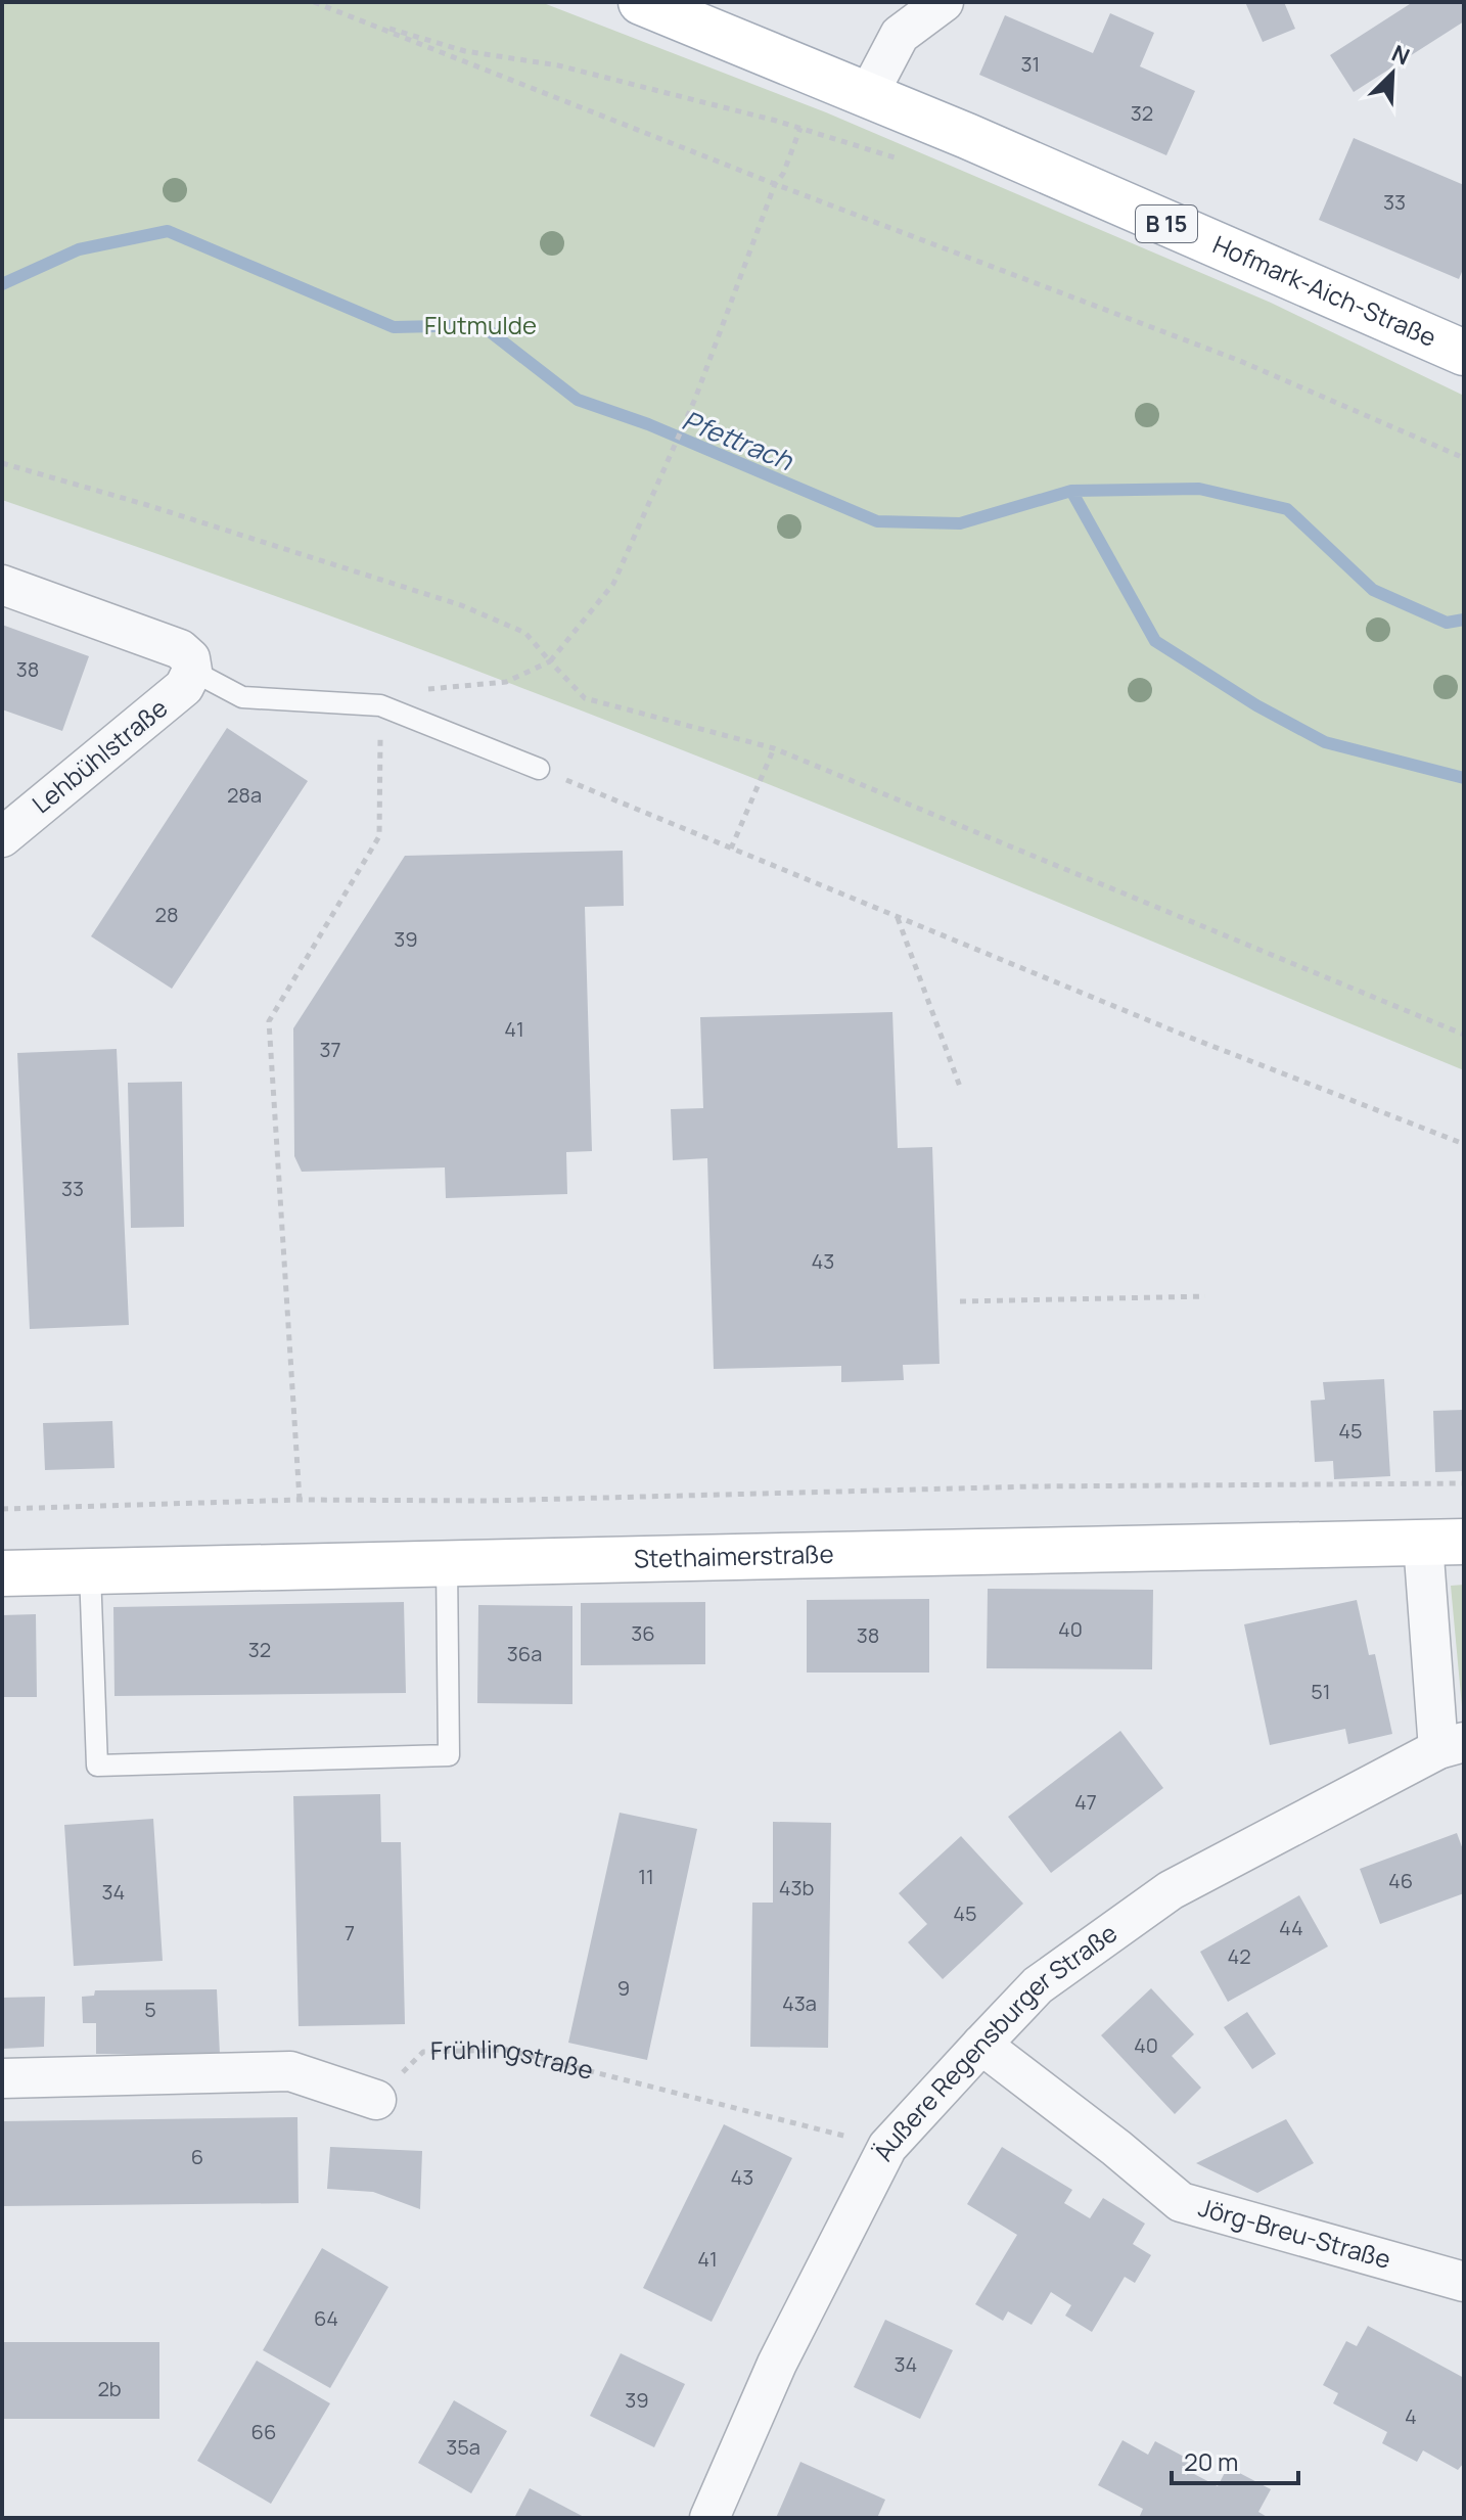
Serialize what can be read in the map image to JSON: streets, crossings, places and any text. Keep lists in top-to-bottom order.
{
  "streets": {
    "main road": ["B 15", "Hofmark-Aich-Straße", "Stethaimerstraße"],
    "street": ["Lehbühlstraße", "Äußere Regensburger Straße", "Jörg-Breu-Straße"],
    "path": ["Frühlingstraße"]
  },
  "crossings": [
    ["Äußere Regensburger Straße", "Frühlingstraße"],
    ["Äußere Regensburger Straße", "Jörg-Breu-Straße"]
  ],
  "water": ["Pfettrach"],
  "parks": ["Flutmulde"],
  "house_numbers": [
    "31",
    "32",
    "33",
    "38",
    "28a",
    "28",
    "39",
    "41",
    "37",
    "33",
    "43",
    "45",
    "40",
    "36",
    "38",
    "32",
    "36a",
    "51",
    "47",
    "11",
    "46",
    "43b",
    "34",
    "45",
    "44",
    "7",
    "42",
    "9",
    "43a",
    "5",
    "40",
    "6",
    "43",
    "41",
    "64",
    "34",
    "2b",
    "39",
    "4",
    "66",
    "35a"
  ],
  "scale_bar": "20 m",
  "north": "top right"
}
